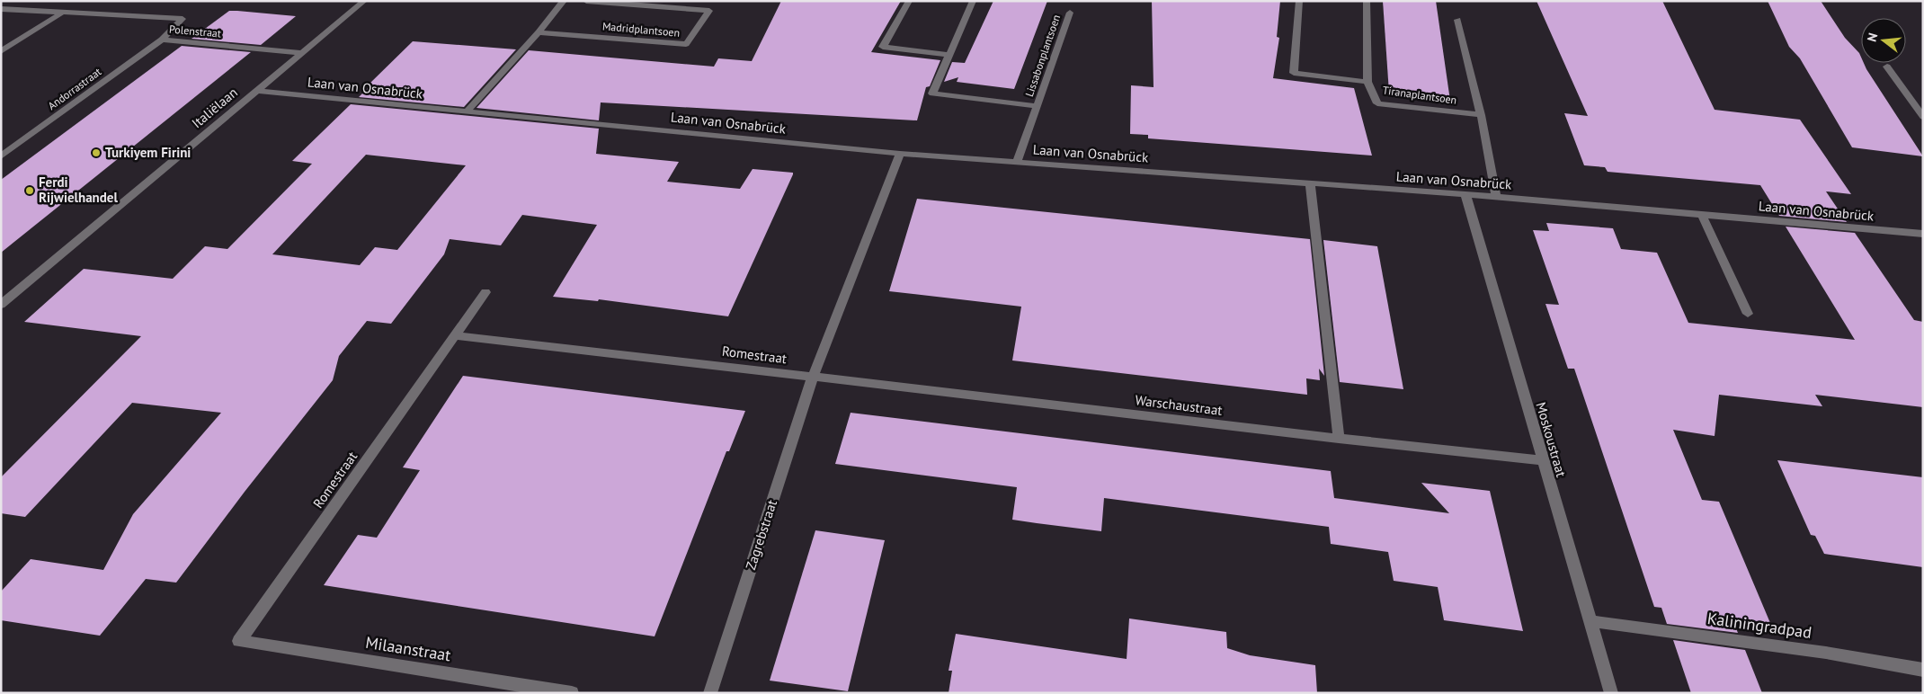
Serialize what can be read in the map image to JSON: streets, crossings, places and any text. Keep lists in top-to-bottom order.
{
  "streets": {
    "street": [
      "Madridplantsoen",
      "Polenstraat",
      "Lissabonplantsoen",
      "Laan van Osnabrück",
      "Andorrastraat",
      "Tiranaplantsoen",
      "Italiëlaan",
      "Romestraat",
      "Warschaustraat",
      "Moskoustraat",
      "Zagrebstraat",
      "Kaliningradpad",
      "Milaanstraat"
    ]
  },
  "crossings": [
    ["Polenstraat", "Andorrastraat"],
    ["Polenstraat", "Italiëlaan"],
    ["Lissabonplantsoen", "Laan van Osnabrück"],
    ["Laan van Osnabrück", "Tiranaplantsoen"],
    ["Laan van Osnabrück", "Italiëlaan"],
    ["Laan van Osnabrück", "Moskoustraat"],
    ["Romestraat", "Warschaustraat"],
    ["Romestraat", "Zagrebstraat"],
    ["Romestraat", "Milaanstraat"],
    ["Warschaustraat", "Moskoustraat"],
    ["Warschaustraat", "Zagrebstraat"],
    ["Moskoustraat", "Kaliningradpad"]
  ],
  "places": ["Turkiyem Firini", "Ferdi Rijwielhandel"],
  "north": "left"
}
